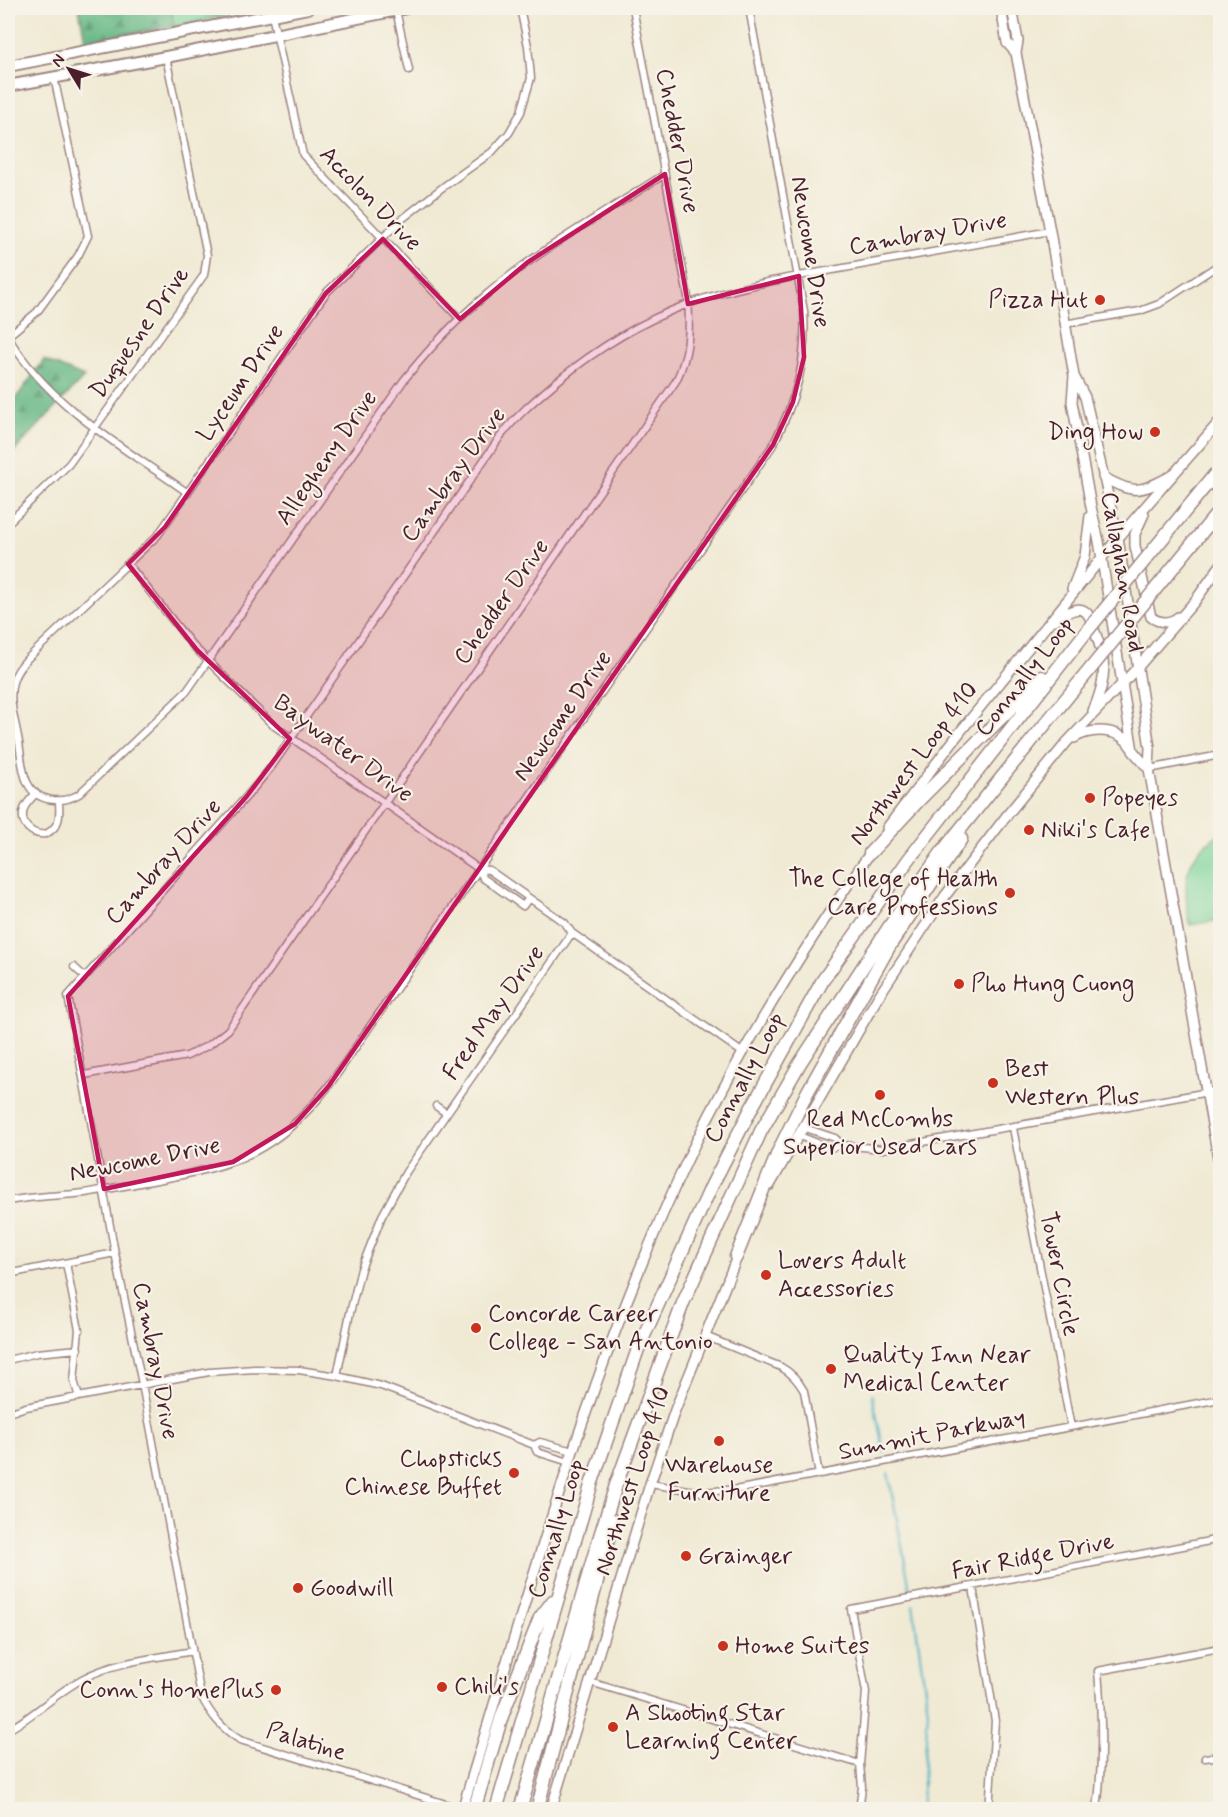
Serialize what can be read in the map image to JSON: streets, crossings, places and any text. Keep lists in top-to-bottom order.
{
  "streets": {
    "highway": ["Connally Loop"],
    "main road": ["Callaghan Road", "Northwest Loop 410"],
    "street": [
      "Chedder Drive",
      "Accolon Drive",
      "Cambray Drive",
      "Newcome Drive",
      "Duquesne Drive",
      "Lyceum Drive",
      "Allegheny Drive",
      "Baywater Drive",
      "Fred May Drive",
      "Tower Circle",
      "Summit Parkway",
      "Fair Ridge Drive",
      "Palatine"
    ]
  },
  "crossings": [
    ["Chedder Drive", "Cambray Drive"],
    ["Chedder Drive", "Allegheny Drive"],
    ["Chedder Drive", "Baywater Drive"],
    ["Accolon Drive", "Lyceum Drive"],
    ["Accolon Drive", "Allegheny Drive"],
    ["Cambray Drive", "Newcome Drive"],
    ["Cambray Drive", "Callaghan Road"],
    ["Cambray Drive", "Baywater Drive"],
    ["Cambray Drive", "Palatine"],
    ["Newcome Drive", "Baywater Drive"],
    ["Lyceum Drive", "Allegheny Drive"],
    ["Lyceum Drive", "Baywater Drive"],
    ["Allegheny Drive", "Baywater Drive"],
    ["Callaghan Road", "Northwest Loop 410"],
    ["Baywater Drive", "Northwest Loop 410"],
    ["Baywater Drive", "Fred May Drive"],
    ["Northwest Loop 410", "Summit Parkway"],
    ["Northwest Loop 410", "Palatine"],
    ["Tower Circle", "Summit Parkway"]
  ],
  "places": [
    "Pizza Hut",
    "Ding How",
    "Popeyes",
    "Niki's Cafe",
    "The College of Health Care Professions",
    "Pho Hung Cuong",
    "Best Western Plus",
    "Red McCombs Superior Used Cars",
    "Lovers Adult Accessories",
    "Concorde Career College - San Antonio",
    "Quality Inn Near Medical Center",
    "Warehouse Furniture",
    "Chopsticks Chinese Buffet",
    "Grainger",
    "Goodwill",
    "Home Suites",
    "Chili's",
    "Conn's HomePlus",
    "A Shooting Star Learning Center"
  ],
  "north": "top left"
}
